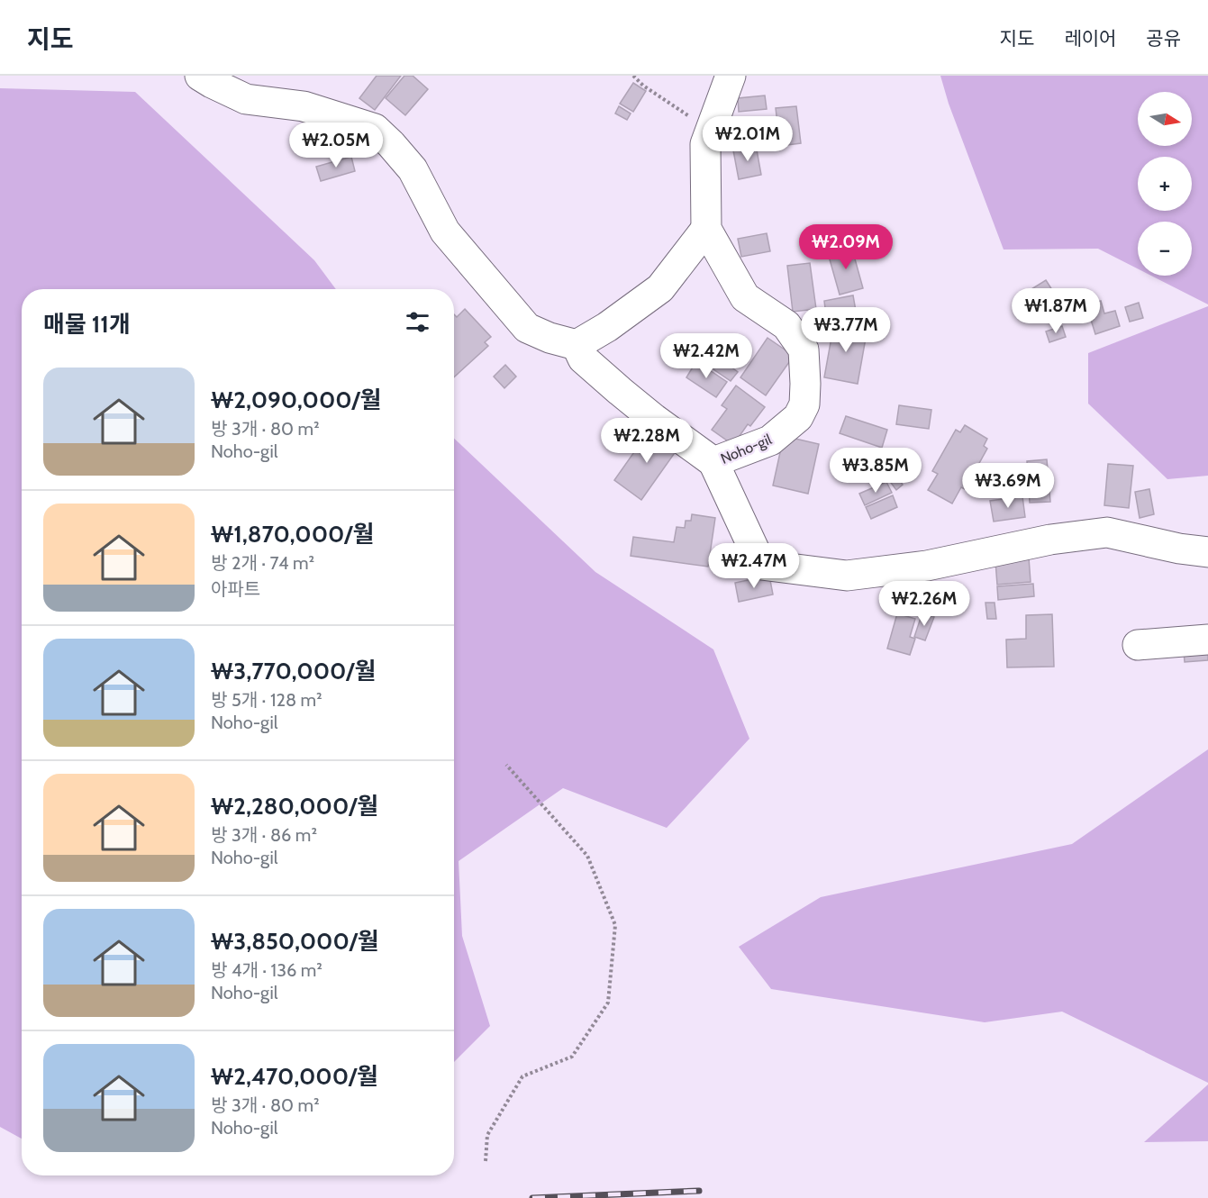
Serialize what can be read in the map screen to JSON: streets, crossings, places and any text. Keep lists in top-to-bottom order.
{
  "streets": {
    "street": ["Noho-gil"]
  },
  "north": "right",
  "page": {
    "header": "지도",
    "nav": ["지도", "레이어", "공유"],
    "map_buttons": ["+", "−"],
    "price": [
      "₩2.01M",
      "₩2.05M",
      "₩2.09M",
      "₩1.87M",
      "₩3.77M",
      "₩2.42M",
      "₩2.28M",
      "₩3.85M",
      "₩3.69M",
      "₩2.47M",
      "₩2.26M"
    ],
    "heading": "매물 11개",
    "list": [
      {
        "name": "₩2,090,000/월",
        "note": "방 3개 · 80 m² · Noho-gil"
      },
      {
        "name": "₩1,870,000/월",
        "note": "방 2개 · 74 m² · 아파트"
      },
      {
        "name": "₩3,770,000/월",
        "note": "방 5개 · 128 m² · Noho-gil"
      },
      {
        "name": "₩2,280,000/월",
        "note": "방 3개 · 86 m² · Noho-gil"
      },
      {
        "name": "₩3,850,000/월",
        "note": "방 4개 · 136 m² · Noho-gil"
      },
      {
        "name": "₩2,470,000/월",
        "note": "방 3개 · 80 m² · Noho-gil"
      }
    ]
  }
}
